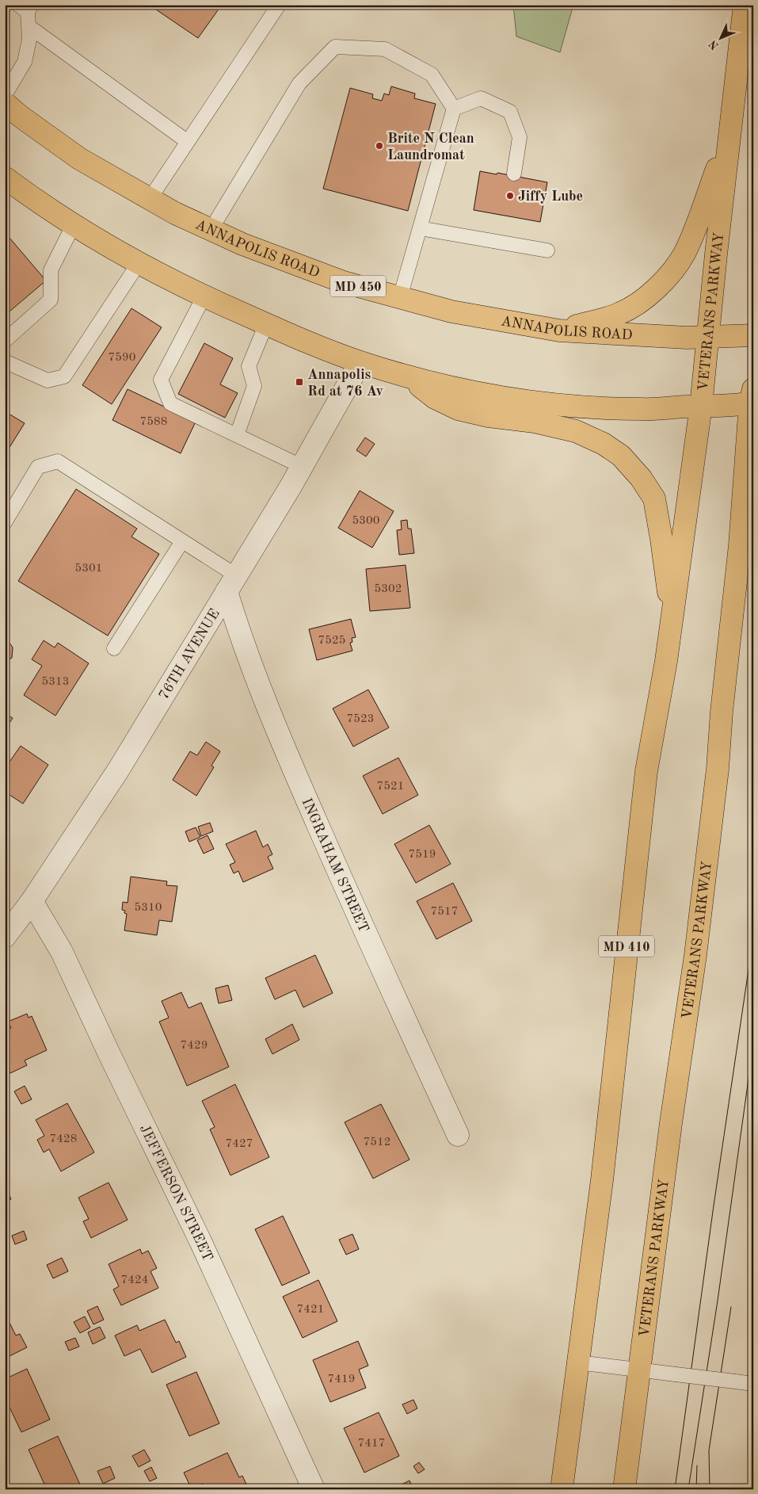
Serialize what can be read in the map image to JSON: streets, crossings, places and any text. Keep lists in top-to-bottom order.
{
  "streets": {
    "main road": [
      "ANNAPOLIS ROAD",
      "MD 450",
      "VETERANS PARKWAY",
      "MD 410"
    ],
    "street": ["76TH AVENUE", "INGRAHAM STREET", "JEFFERSON STREET"]
  },
  "crossings": [
    ["ANNAPOLIS ROAD", "VETERANS PARKWAY"],
    ["76TH AVENUE", "INGRAHAM STREET"],
    ["76TH AVENUE", "JEFFERSON STREET"]
  ],
  "places": {
    "other": ["Brite N Clean Laundromat", "Jiffy Lube"],
    "transit": ["Annapolis Rd at 76 Av"]
  },
  "house_numbers": [
    "7590",
    "7588",
    "5300",
    "5301",
    "5302",
    "7525",
    "5313",
    "7523",
    "7521",
    "7519",
    "5310",
    "7517",
    "7429",
    "7428",
    "7512",
    "7427",
    "7424",
    "7421",
    "7419",
    "7417"
  ],
  "north": "bottom left"
}
